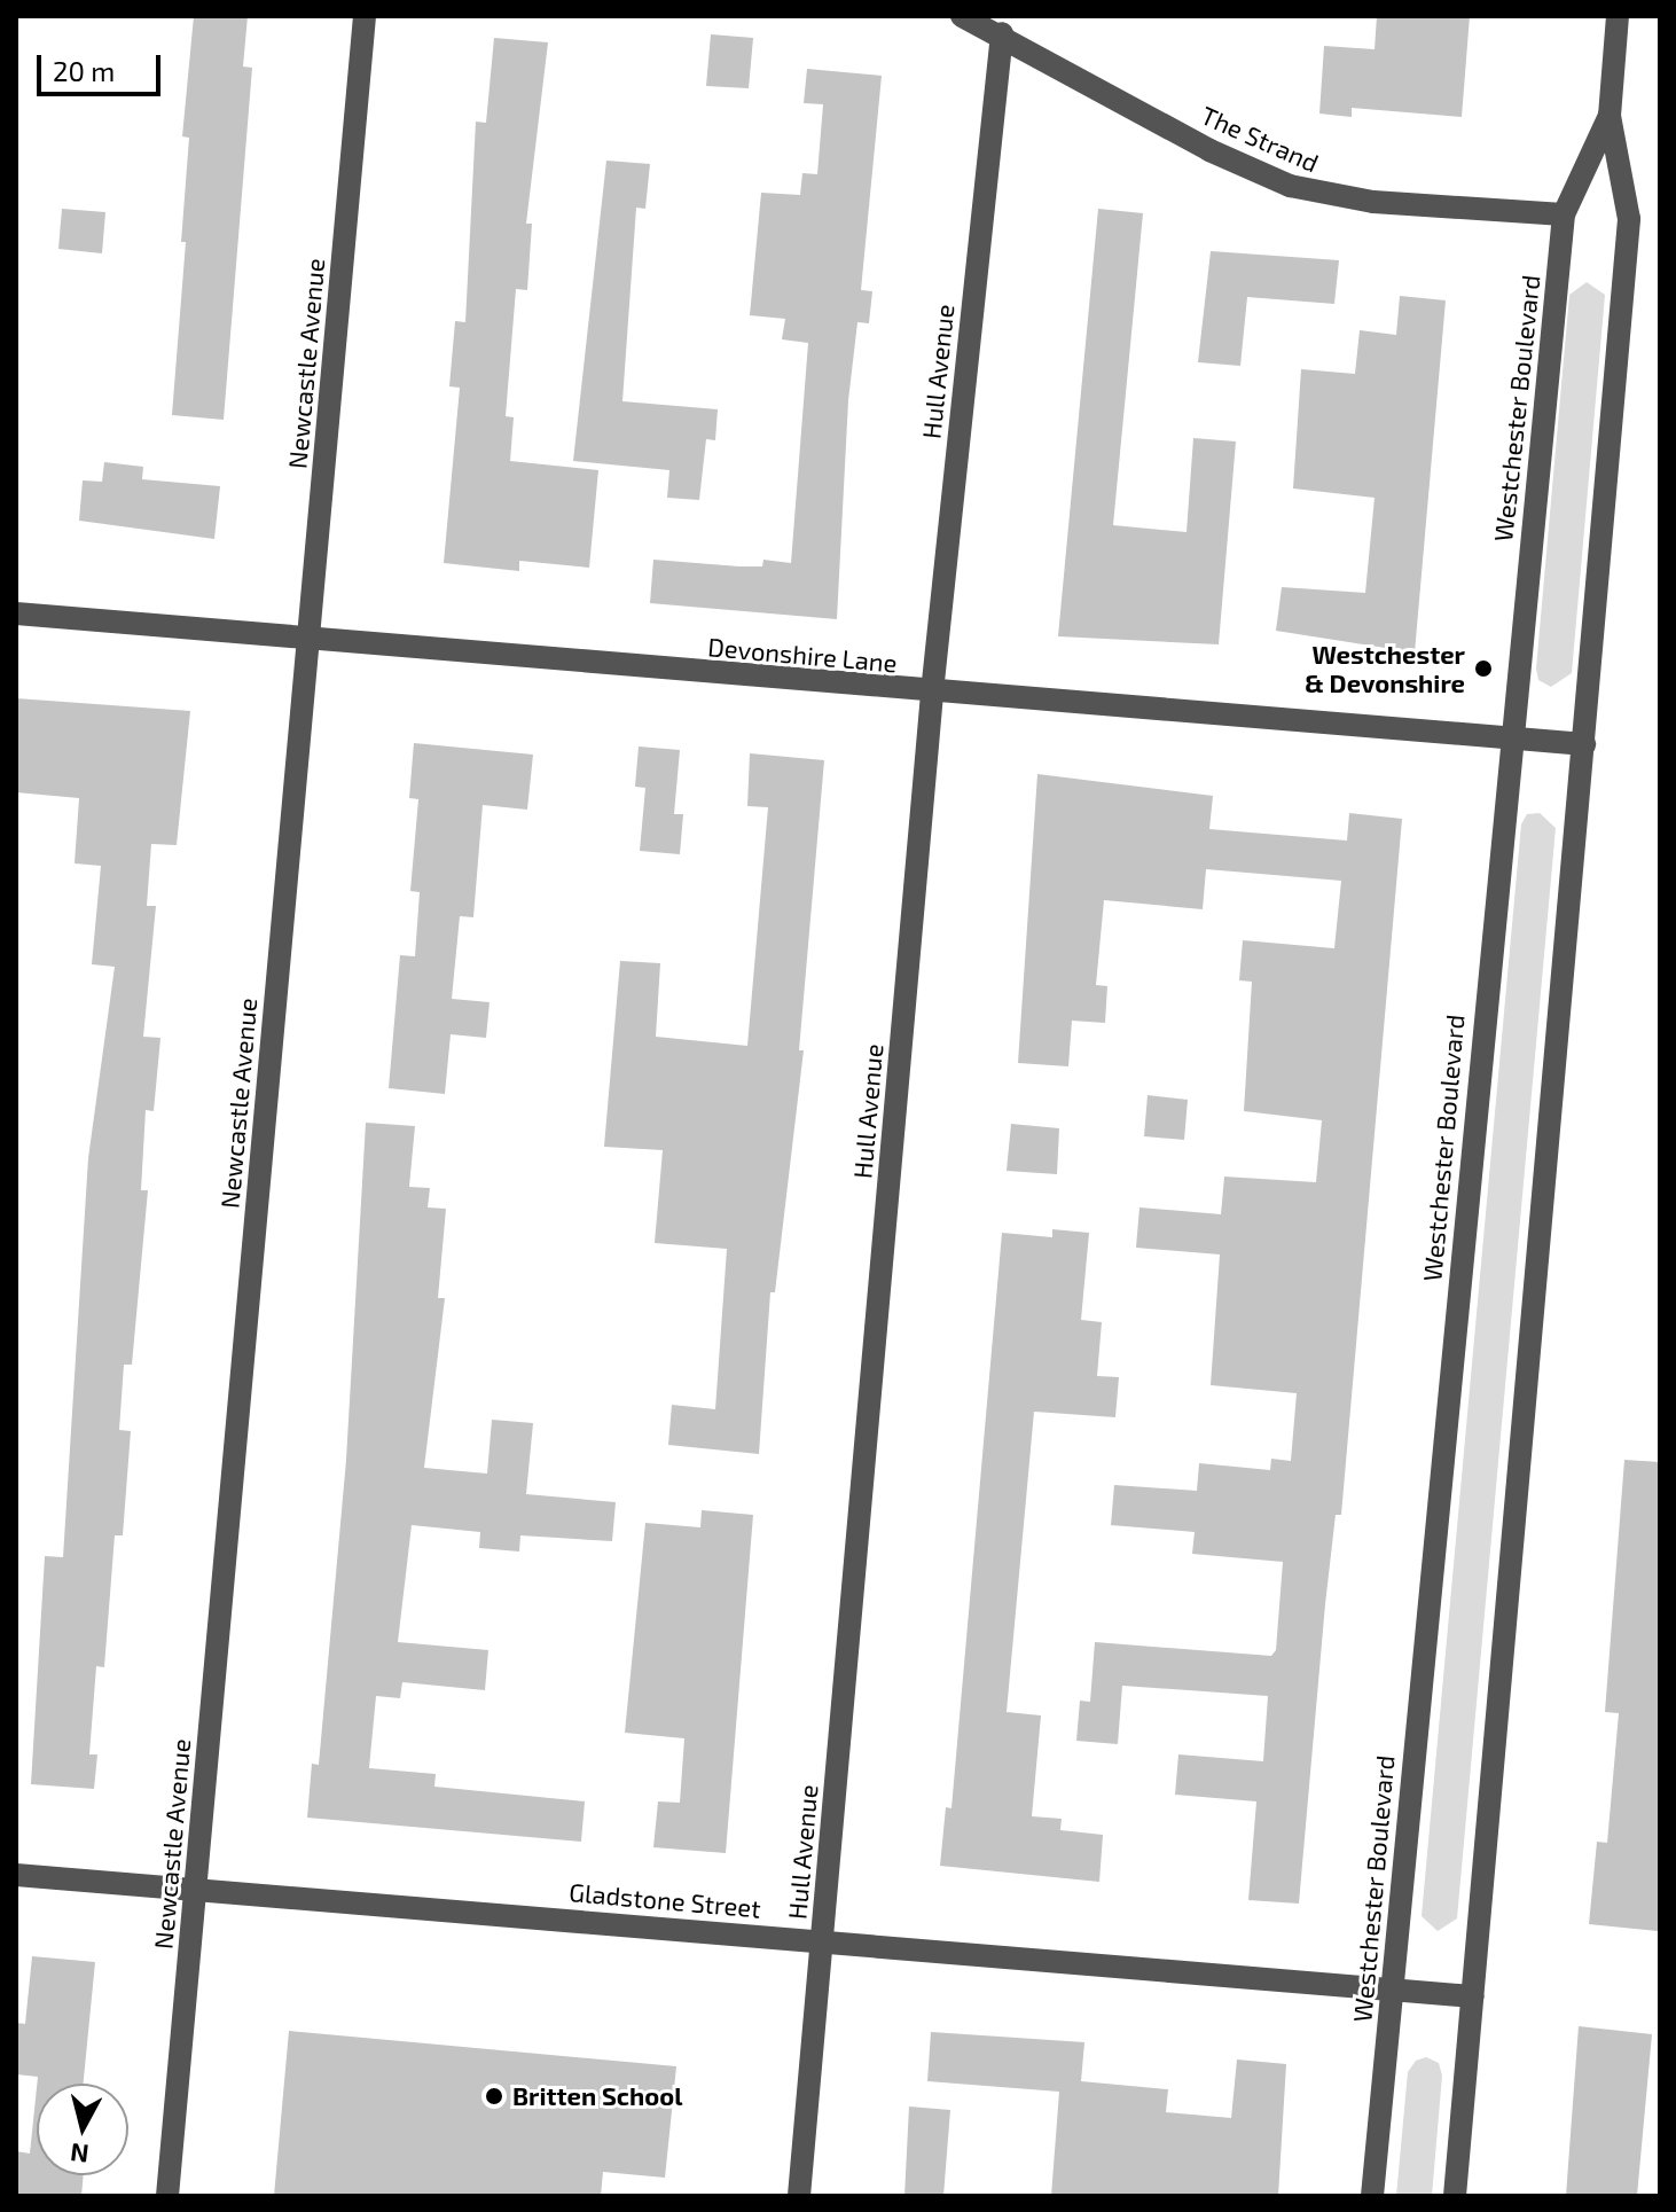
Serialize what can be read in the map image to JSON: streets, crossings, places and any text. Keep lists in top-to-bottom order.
{
  "streets": {
    "street": [
      "The Strand",
      "Newcastle Avenue",
      "Hull Avenue",
      "Westchester Boulevard",
      "Devonshire Lane",
      "Gladstone Street"
    ]
  },
  "crossings": [
    ["The Strand", "Hull Avenue"],
    ["The Strand", "Westchester Boulevard"],
    ["Newcastle Avenue", "Devonshire Lane"],
    ["Newcastle Avenue", "Gladstone Street"],
    ["Hull Avenue", "Devonshire Lane"],
    ["Hull Avenue", "Gladstone Street"],
    ["Westchester Boulevard", "Devonshire Lane"],
    ["Westchester Boulevard", "Gladstone Street"]
  ],
  "places": ["Westchester & Devonshire", "Britten School"],
  "scale_bar": "20 m",
  "north": "bottom"
}
